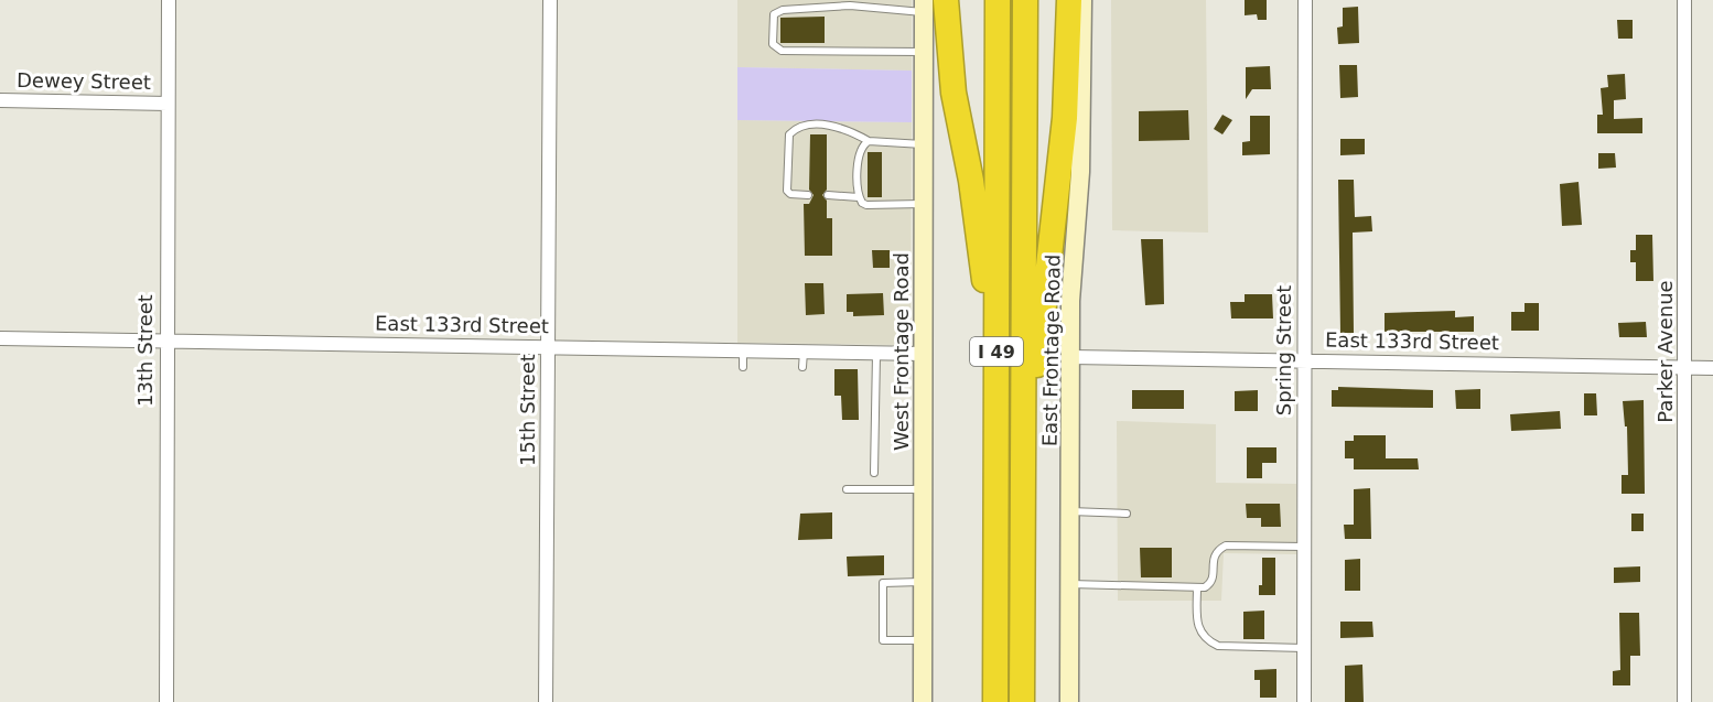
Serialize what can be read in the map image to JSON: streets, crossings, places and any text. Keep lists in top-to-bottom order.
{
  "streets": {
    "highway": ["I 49"],
    "street": [
      "Dewey Street",
      "East 133rd Street",
      "13th Street",
      "East Frontage Road",
      "Spring Street",
      "West Frontage Road",
      "Parker Avenue",
      "15th Street"
    ]
  },
  "crossings": [
    ["Dewey Street", "13th Street"],
    ["East 133rd Street", "13th Street"],
    ["East 133rd Street", "East Frontage Road"],
    ["East 133rd Street", "Spring Street"],
    ["East 133rd Street", "West Frontage Road"],
    ["East 133rd Street", "Parker Avenue"],
    ["East 133rd Street", "15th Street"]
  ]
}
